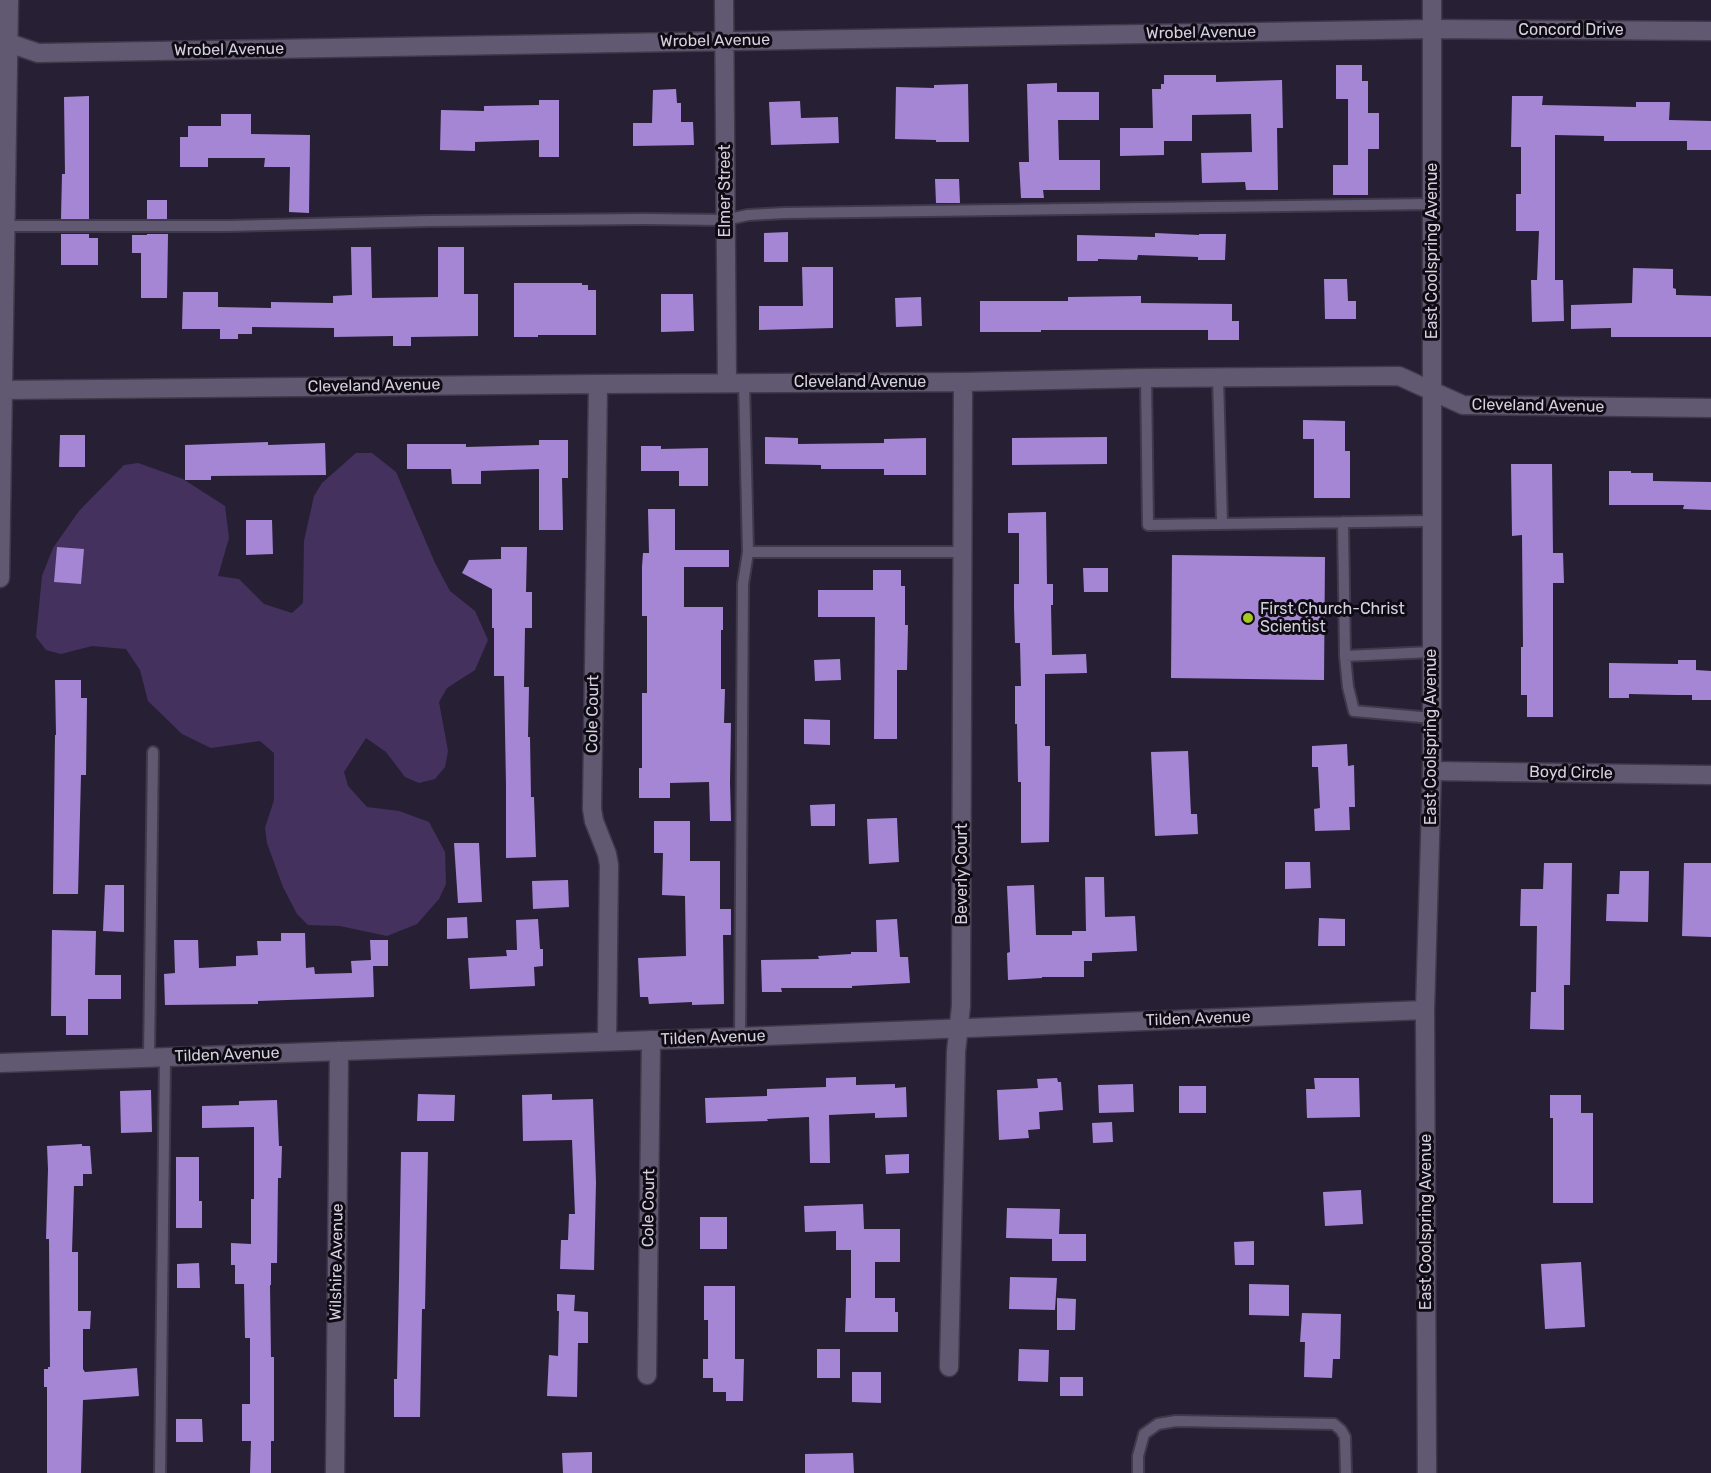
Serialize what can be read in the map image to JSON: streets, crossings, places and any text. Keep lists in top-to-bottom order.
{
  "streets": {
    "street": [
      "Concord Drive",
      "Wrobel Avenue",
      "Elmer Street",
      "East Coolspring Avenue",
      "Cleveland Avenue",
      "Cole Court",
      "Boyd Circle",
      "Beverly Court",
      "Tilden Avenue",
      "Wilshire Avenue"
    ]
  },
  "crossings": [
    ["Concord Drive", "Wrobel Avenue"],
    ["Concord Drive", "East Coolspring Avenue"],
    ["Wrobel Avenue", "Elmer Street"],
    ["Wrobel Avenue", "East Coolspring Avenue"],
    ["Elmer Street", "Cleveland Avenue"],
    ["East Coolspring Avenue", "Cleveland Avenue"],
    ["East Coolspring Avenue", "Boyd Circle"],
    ["East Coolspring Avenue", "Tilden Avenue"],
    ["Cleveland Avenue", "Cole Court"],
    ["Cleveland Avenue", "Beverly Court"],
    ["Cole Court", "Tilden Avenue"],
    ["Beverly Court", "Tilden Avenue"],
    ["Tilden Avenue", "Wilshire Avenue"]
  ],
  "places": ["First Church-Christ Scientist"]
}
